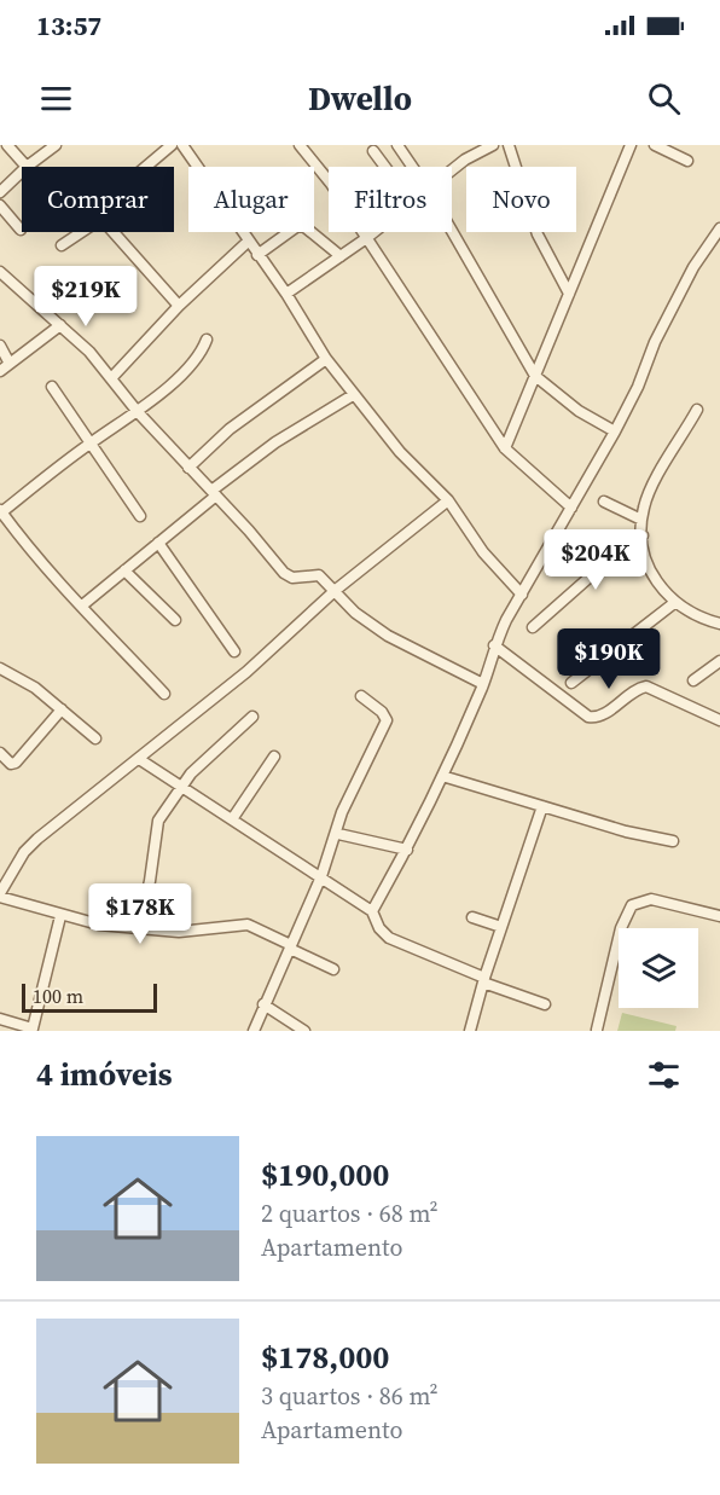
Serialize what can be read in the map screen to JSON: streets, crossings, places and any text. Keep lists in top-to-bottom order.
{
  "scale_bar": "100 m",
  "page": {
    "status": "13:57",
    "header": "Dwello",
    "chip": [
      "Comprar",
      "Alugar",
      "Filtros",
      "Novo"
    ],
    "price": [
      "$219K",
      "$204K",
      "$190K",
      "$178K"
    ],
    "scale": "100 m",
    "heading": "4 imóveis",
    "list": [
      {
        "name": "$190,000",
        "note": "2 quartos · 68 m² · Apartamento"
      },
      {
        "name": "$178,000",
        "note": "3 quartos · 86 m² · Apartamento"
      }
    ]
  }
}
